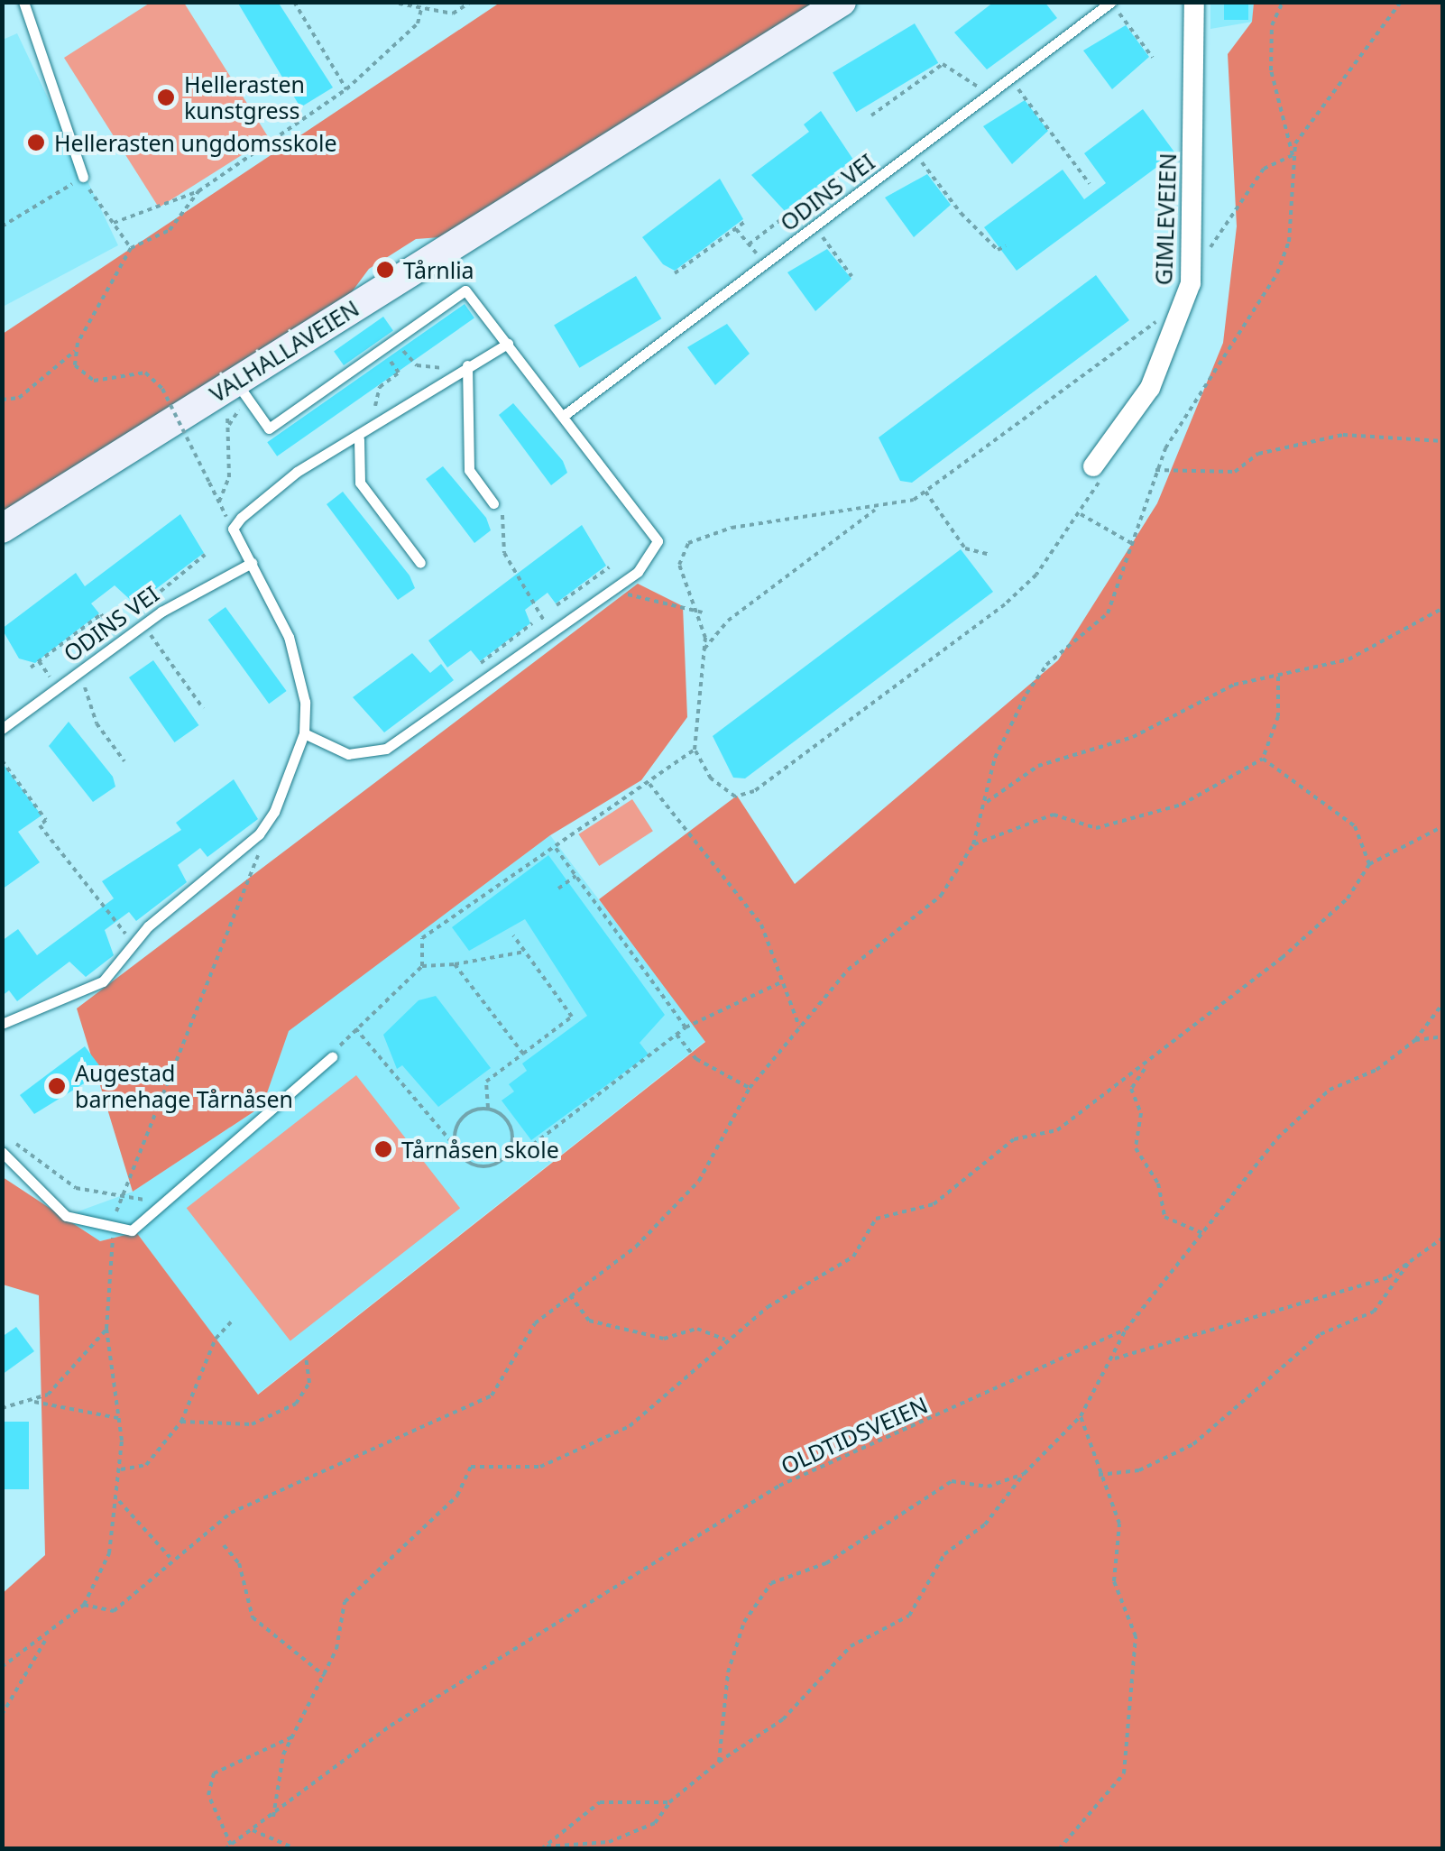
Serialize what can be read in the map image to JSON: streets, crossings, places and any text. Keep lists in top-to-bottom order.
{
  "streets": {
    "street": ["GIMLEVEIEN", "VALHALLAVEIEN"],
    "lane": ["ODINS VEI"],
    "path": ["OLDTIDSVEIEN"]
  },
  "places": [
    "Hellerasten kunstgress",
    "Hellerasten ungdomsskole",
    "Tårnlia",
    "Augestad barnehage Tårnåsen",
    "Tårnåsen skole"
  ]
}
